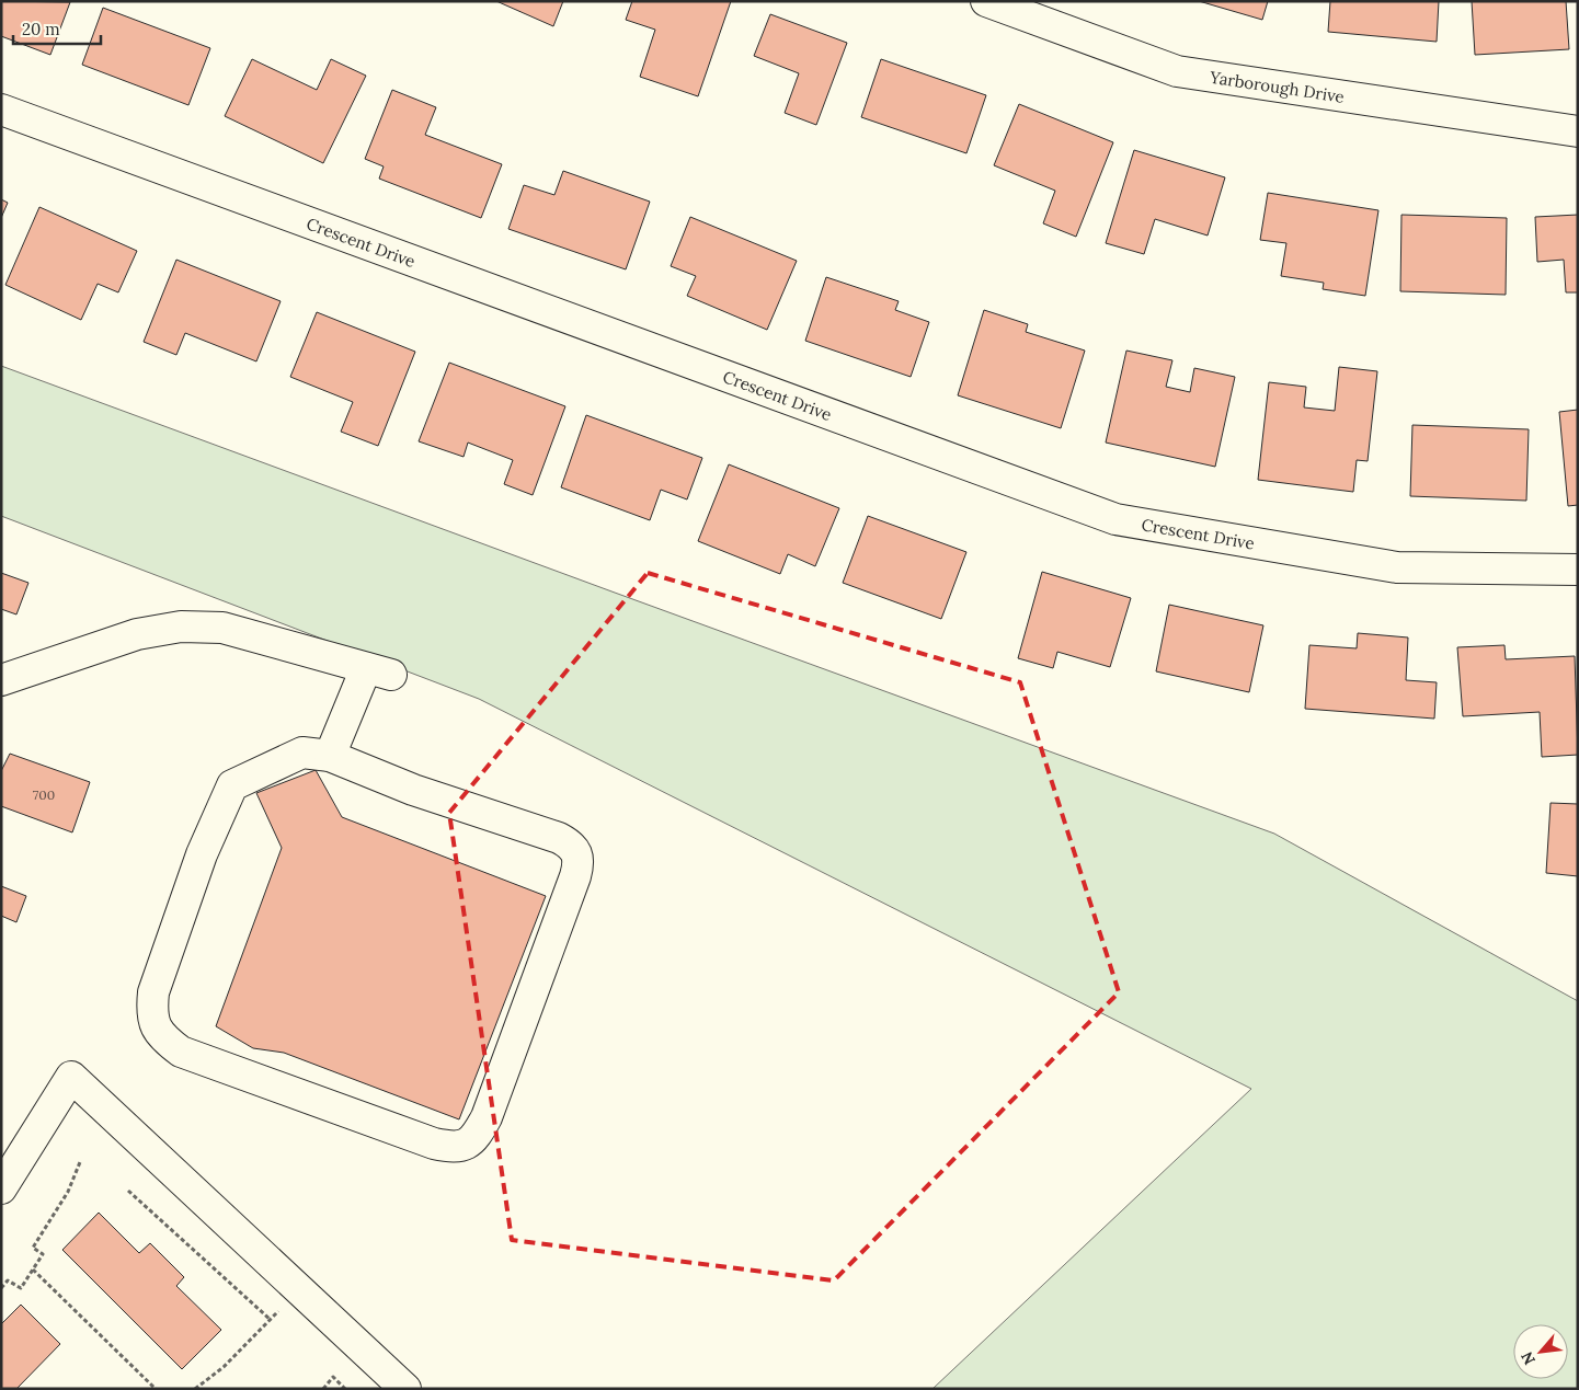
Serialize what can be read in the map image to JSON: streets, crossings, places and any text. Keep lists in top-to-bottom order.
{
  "streets": {
    "street": ["Yarborough Drive", "Crescent Drive"]
  },
  "house_numbers": ["700"],
  "scale_bar": "20 m",
  "north": "bottom left"
}
